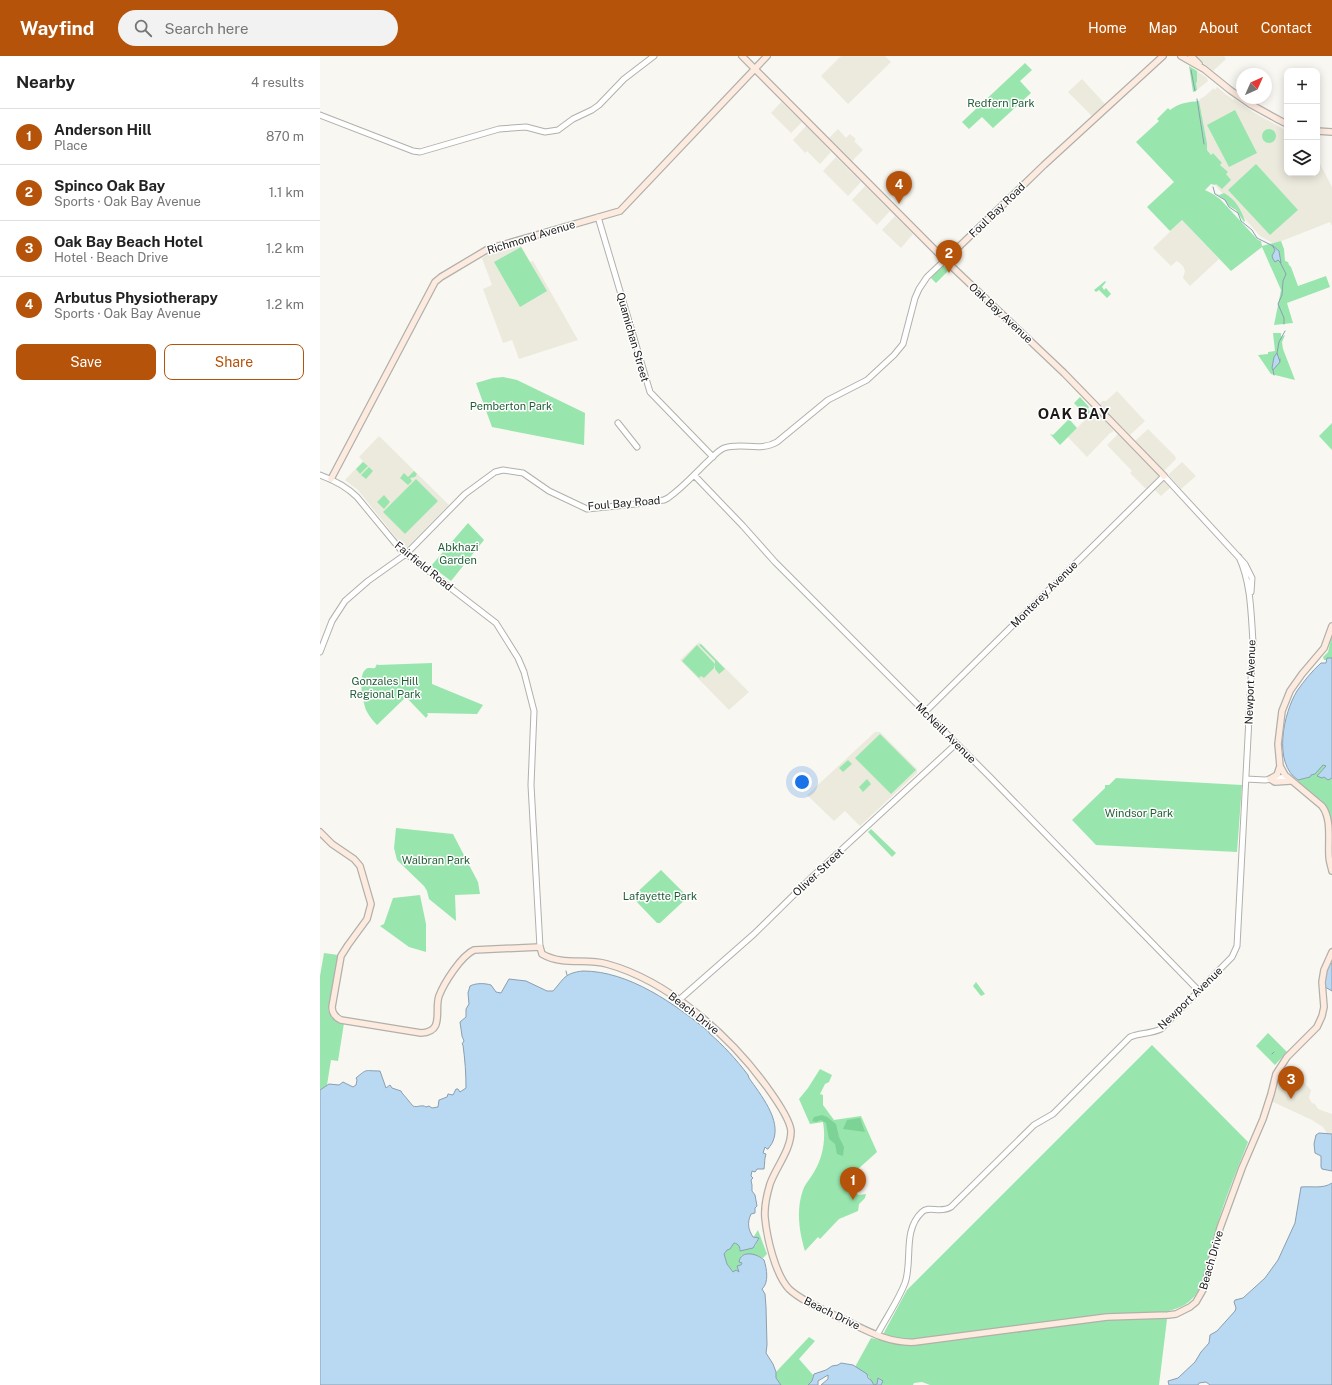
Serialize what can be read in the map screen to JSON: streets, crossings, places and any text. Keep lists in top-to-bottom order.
{
  "streets": {
    "main road": [
      "Foul Bay Road",
      "Richmond Avenue",
      "Oak Bay Avenue",
      "Beach Drive"
    ],
    "street": [
      "Quamichan Street",
      "Fairfield Road",
      "Monterey Avenue",
      "Newport Avenue",
      "McNeill Avenue",
      "Oliver Street"
    ]
  },
  "crossings": [
    ["Foul Bay Road", "Oak Bay Avenue"],
    ["Foul Bay Road", "Quamichan Street"],
    ["Foul Bay Road", "Fairfield Road"],
    ["Foul Bay Road", "McNeill Avenue"],
    ["Richmond Avenue", "Oak Bay Avenue"],
    ["Richmond Avenue", "Quamichan Street"],
    ["Richmond Avenue", "Fairfield Road"],
    ["Oak Bay Avenue", "Monterey Avenue"],
    ["Oak Bay Avenue", "Newport Avenue"],
    ["Fairfield Road", "Beach Drive"],
    ["Monterey Avenue", "McNeill Avenue"],
    ["Newport Avenue", "McNeill Avenue"],
    ["Newport Avenue", "Beach Drive"],
    ["McNeill Avenue", "Oliver Street"],
    ["Oliver Street", "Beach Drive"]
  ],
  "districts": ["OAK BAY"],
  "parks": [
    "Redfern Park",
    "Pemberton Park",
    "Abkhazi Garden",
    "Gonzales Hill Regional Park",
    "Windsor Park",
    "Walbran Park",
    "Lafayette Park"
  ],
  "north": "top right",
  "page": {
    "header": "Wayfind",
    "search": "Search here",
    "nav": [
      "Home",
      "Map",
      "About",
      "Contact"
    ],
    "heading": ["Nearby", "4 results"],
    "map_buttons": ["+", "−"],
    "list": [
      {
        "mark": "1",
        "name": "Anderson Hill",
        "note": "Place",
        "value": "870 m"
      },
      {
        "mark": "2",
        "name": "Spinco Oak Bay",
        "note": "Sports · Oak Bay Avenue",
        "value": "1.1 km"
      },
      {
        "mark": "3",
        "name": "Oak Bay Beach Hotel",
        "note": "Hotel · Beach Drive",
        "value": "1.2 km"
      },
      {
        "mark": "4",
        "name": "Arbutus Physiotherapy",
        "note": "Sports · Oak Bay Avenue",
        "value": "1.2 km"
      }
    ],
    "pins": [
      "4",
      "2",
      "3",
      "1"
    ],
    "buttons": ["Save", "Share"]
  }
}
